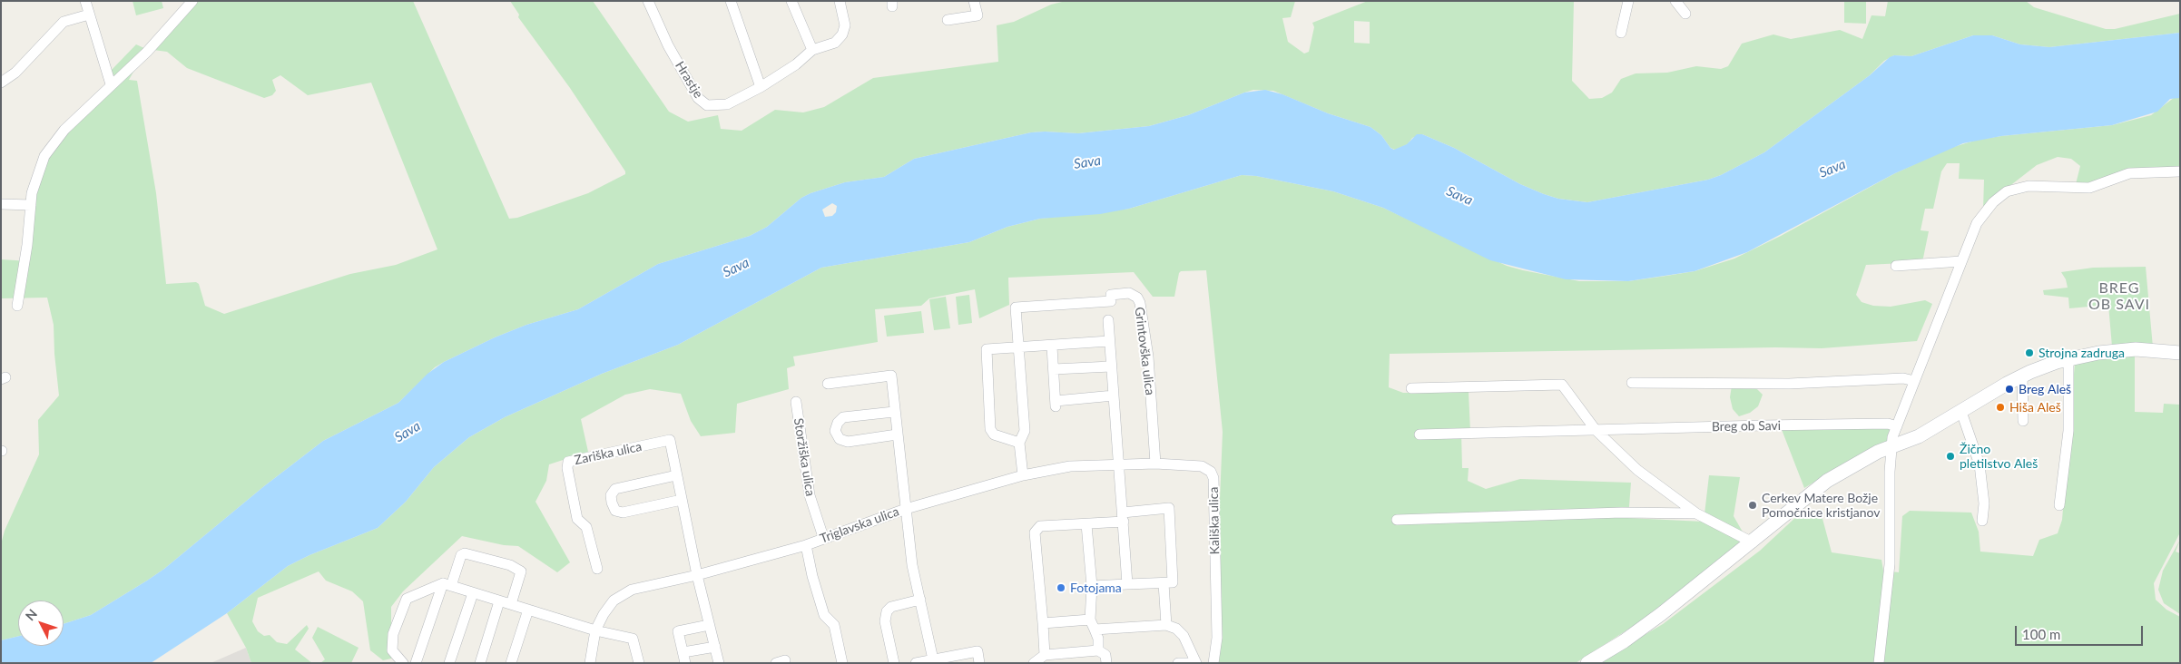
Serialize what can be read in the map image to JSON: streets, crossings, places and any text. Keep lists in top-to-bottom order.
{
  "streets": {
    "street": [
      "Hrastje",
      "Grintovška ulica",
      "Breg ob Savi",
      "Zariška ulica",
      "Storžiška ulica",
      "Kališka ulica",
      "Triglavska ulica"
    ]
  },
  "crossings": [
    ["Grintovška ulica", "Kališka ulica"],
    ["Grintovška ulica", "Triglavska ulica"],
    ["Zariška ulica", "Triglavska ulica"],
    ["Storžiška ulica", "Triglavska ulica"],
    ["Kališka ulica", "Triglavska ulica"]
  ],
  "districts": ["BREG OB SAVI"],
  "water": ["Sava"],
  "places": [
    "Strojna zadruga",
    "Breg Aleš",
    "Hiša Aleš",
    "Žično pletilstvo Aleš",
    "Cerkev Matere Božje Pomočnice kristjanov",
    "Fotojama"
  ],
  "scale_bar": "100 m",
  "north": "top left"
}
